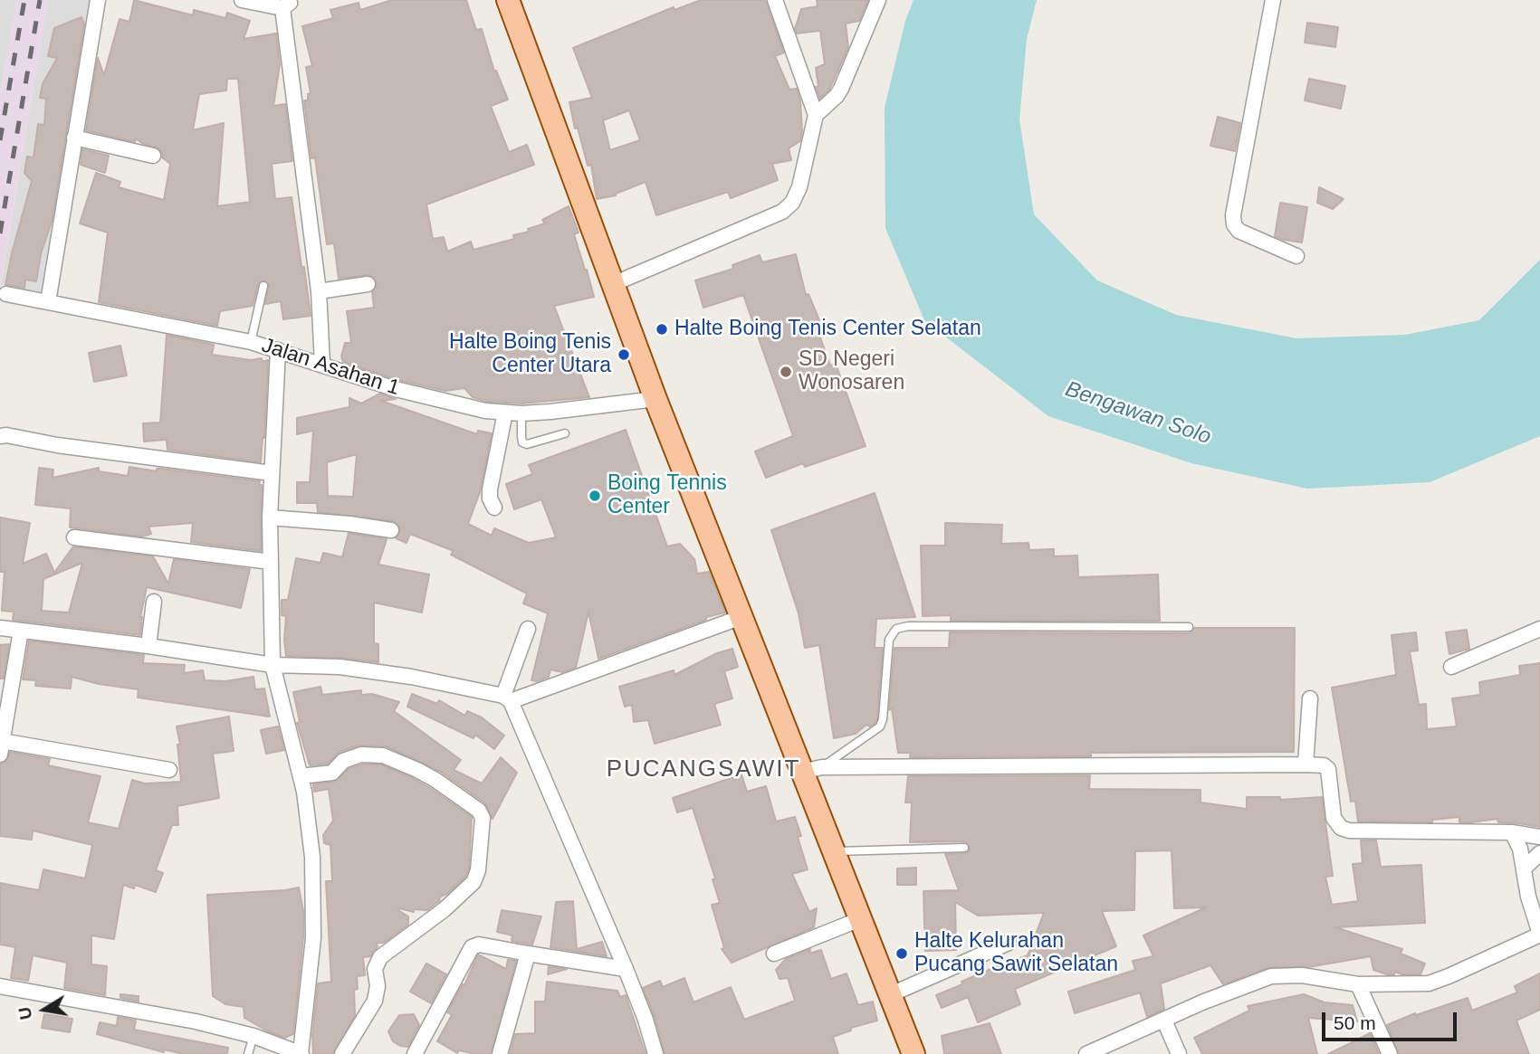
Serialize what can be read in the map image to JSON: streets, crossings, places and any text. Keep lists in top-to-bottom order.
{
  "streets": {
    "street": ["Jalan Asahan 1"]
  },
  "districts": ["PUCANGSAWIT"],
  "water": ["Bengawan Solo"],
  "places": [
    "Halte Boing Tenis Center Selatan",
    "Halte Boing Tenis Center Utara",
    "SD Negeri Wonosaren",
    "Boing Tennis Center",
    "Halte Kelurahan Pucang Sawit Selatan"
  ],
  "scale_bar": "50 m",
  "north": "left"
}
